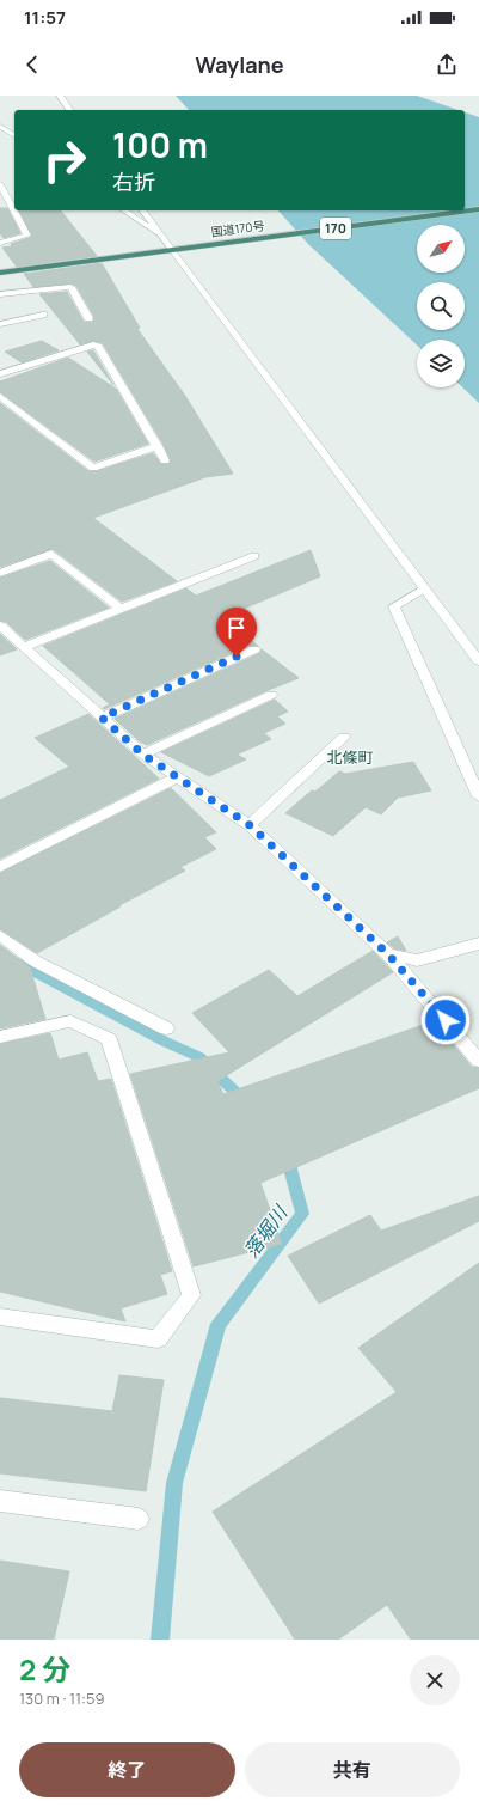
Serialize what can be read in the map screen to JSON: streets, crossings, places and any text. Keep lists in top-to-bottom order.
{
  "streets": {
    "highway": ["国道170号", "170"]
  },
  "districts": ["北條町"],
  "water": ["落堀川"],
  "north": "top right",
  "page": {
    "status": "11:57",
    "header": "Waylane",
    "turn": ["100 m", "右折"],
    "heading": ["2 分", "130 m · 11:59"],
    "buttons": ["終了", "共有"]
  }
}
